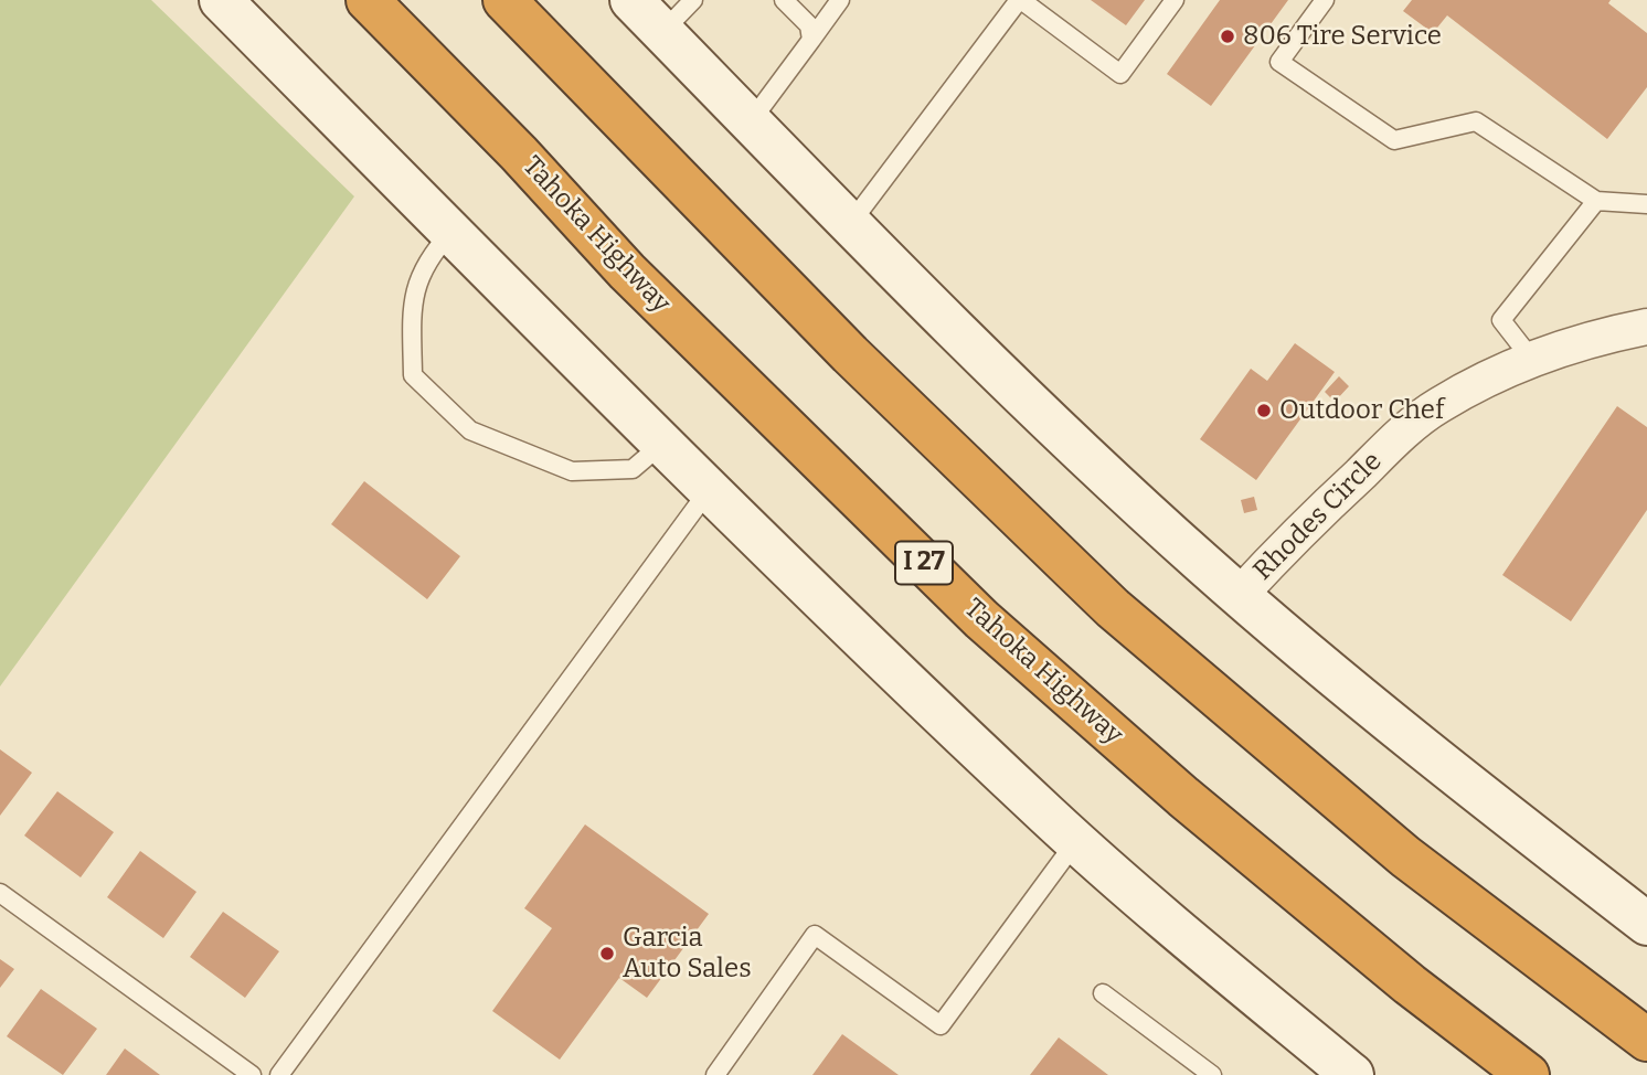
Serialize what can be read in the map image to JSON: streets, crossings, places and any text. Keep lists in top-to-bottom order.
{
  "streets": {
    "highway": ["Tahoka Highway", "I 27"],
    "street": ["Rhodes Circle"]
  },
  "places": ["806 Tire Service", "Outdoor Chef", "Garcia Auto Sales"]
}
